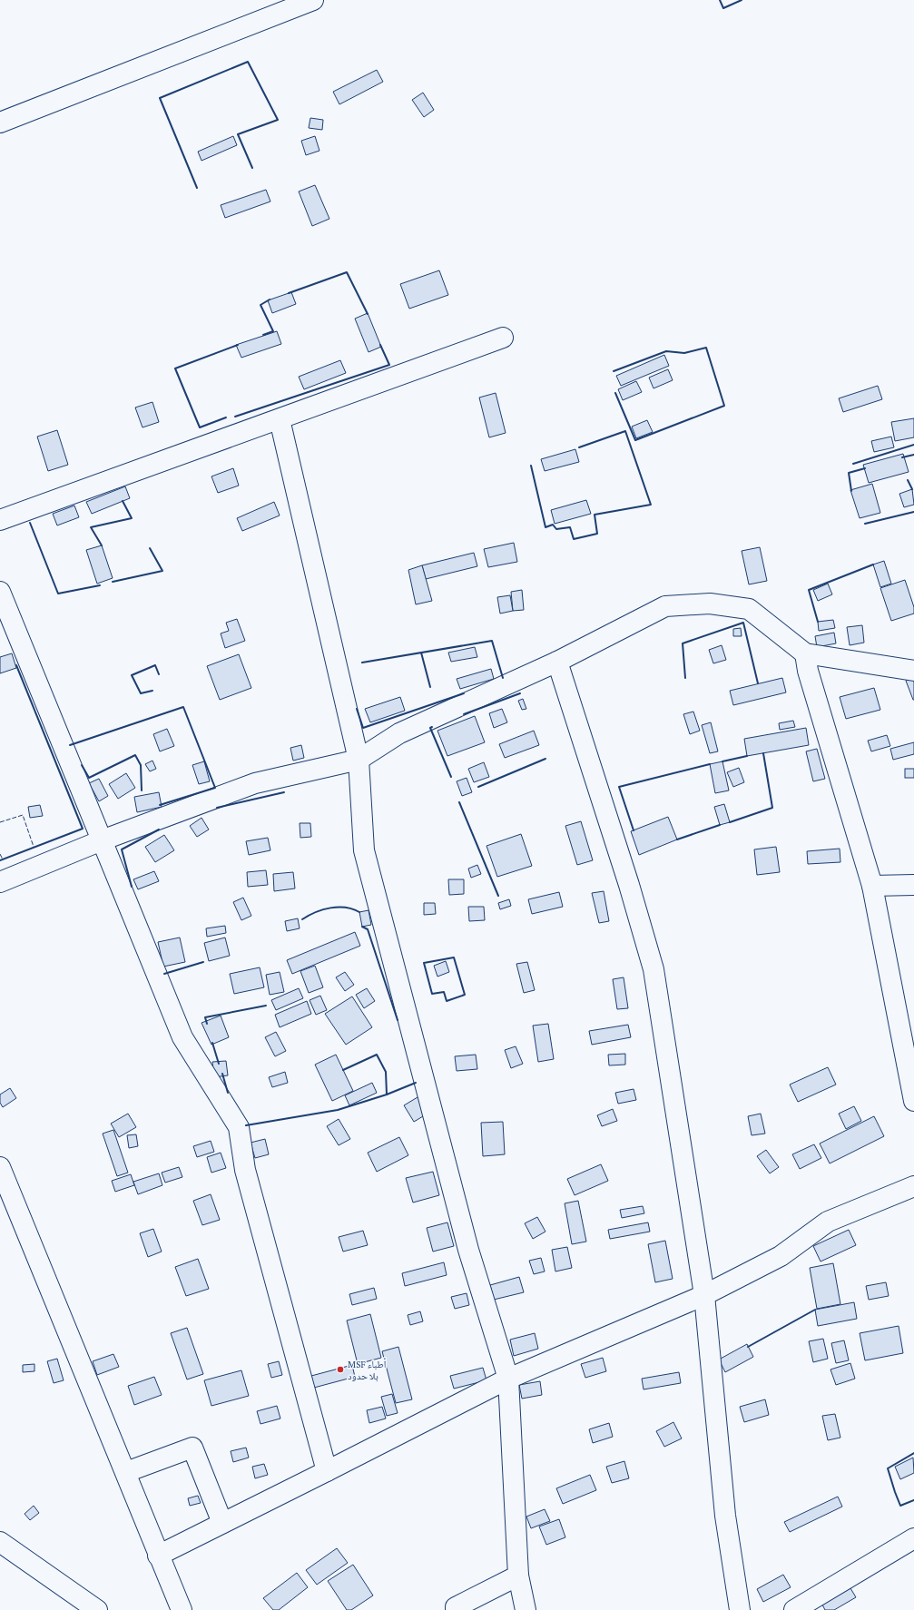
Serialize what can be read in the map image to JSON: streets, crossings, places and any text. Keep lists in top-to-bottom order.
{
  "places": ["MSF أطباء بلا حدود"]
}
